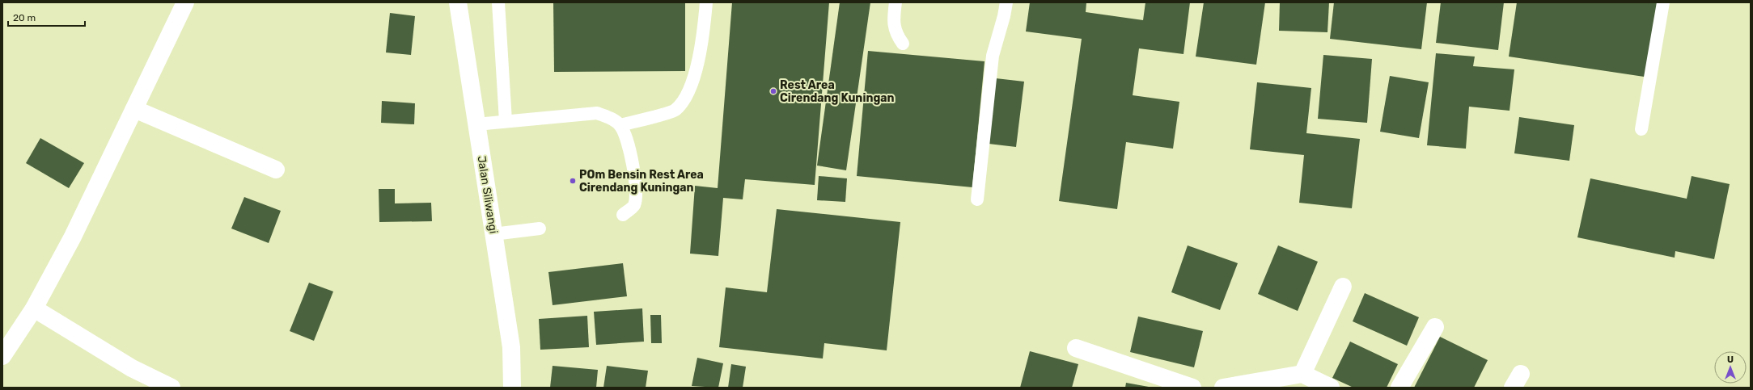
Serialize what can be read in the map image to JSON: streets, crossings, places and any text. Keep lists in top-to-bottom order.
{
  "streets": {
    "street": ["Jalan Siliwangi"]
  },
  "places": ["Rest Area Cirendang Kuningan", "POm Bensin Rest Area Cirendang Kuningan"],
  "scale_bar": "20 m",
  "north": "top"
}
